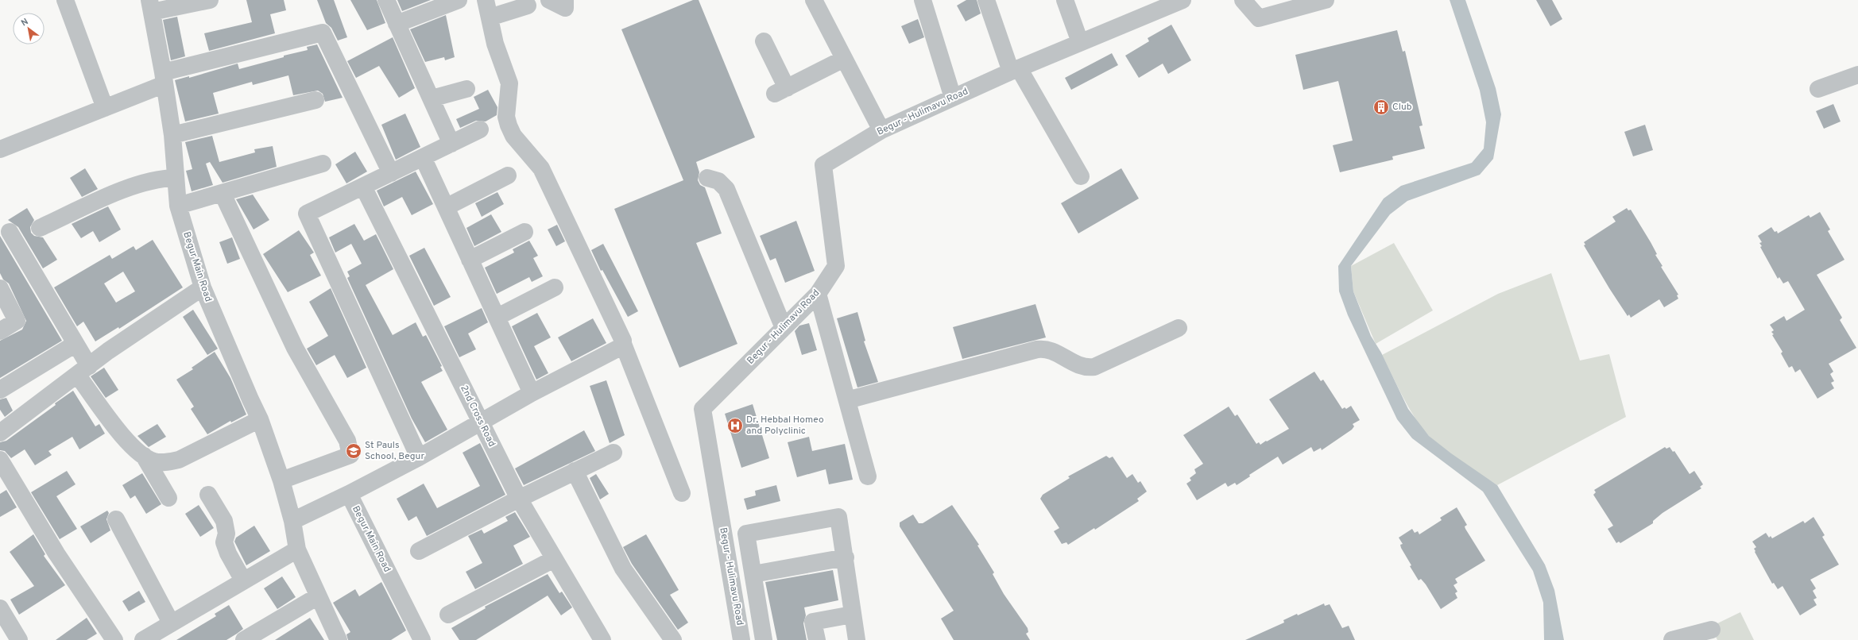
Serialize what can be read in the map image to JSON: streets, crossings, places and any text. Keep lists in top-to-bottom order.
{
  "streets": {
    "street": ["Begur - Hulimavu Road", "Begur Main Road", "2nd Cross Road"]
  },
  "places": {
    "building": ["Club"],
    "hospital": ["Dr. Hebbal Homeo and Polyclinic"],
    "school or university": ["St Pauls School, Begur"]
  },
  "north": "top left"
}
